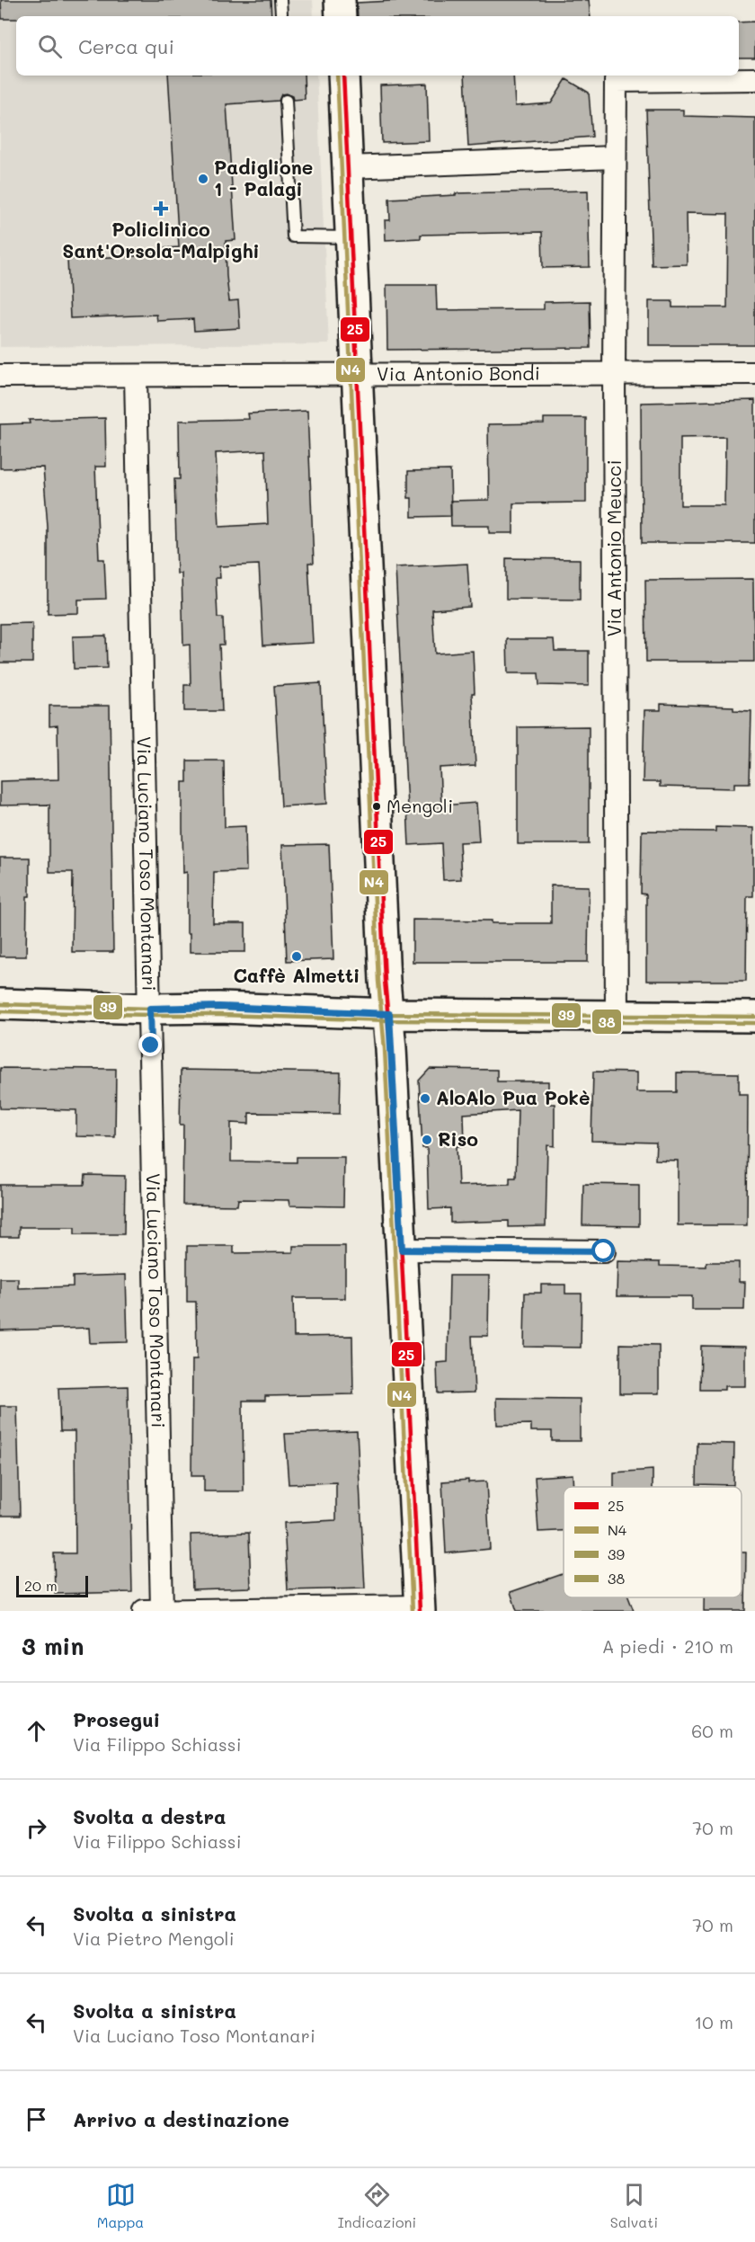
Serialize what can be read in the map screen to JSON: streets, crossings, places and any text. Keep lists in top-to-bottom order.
{
  "streets": {
    "street": ["Via Antonio Bondi", "Via Antonio Meucci", "Via Luciano Toso Montanari"]
  },
  "crossings": [
    ["Via Antonio Bondi", "Via Antonio Meucci"],
    ["Via Antonio Bondi", "Via Luciano Toso Montanari"]
  ],
  "places": {
    "other": [
      "Padiglione 1 - Palagi",
      "Mengoli",
      "Caffè Almetti",
      "AloAlo Pua Pokè",
      "Riso"
    ],
    "health": ["Policlinico Sant'Orsola-Malpighi"]
  },
  "lines": [
    "transit line 25",
    "transit line N4",
    "transit line 39",
    "transit line 38"
  ],
  "legend": [
    "25",
    "N4",
    "39",
    "38"
  ],
  "scale_bar": "20 m",
  "page": {
    "search": "Cerca qui",
    "scale": "20 m",
    "heading": ["3 min", "A piedi · 210 m"],
    "list": [
      ["Prosegui", "Via Filippo Schiassi", "60 m"],
      ["Svolta a destra", "Via Filippo Schiassi", "70 m"],
      ["Svolta a sinistra", "Via Pietro Mengoli", "70 m"],
      ["Svolta a sinistra", "Via Luciano Toso Montanari", "10 m"],
      "Arrivo a destinazione"
    ],
    "nav": ["Mappa", "Indicazioni", "Salvati"]
  }
}
